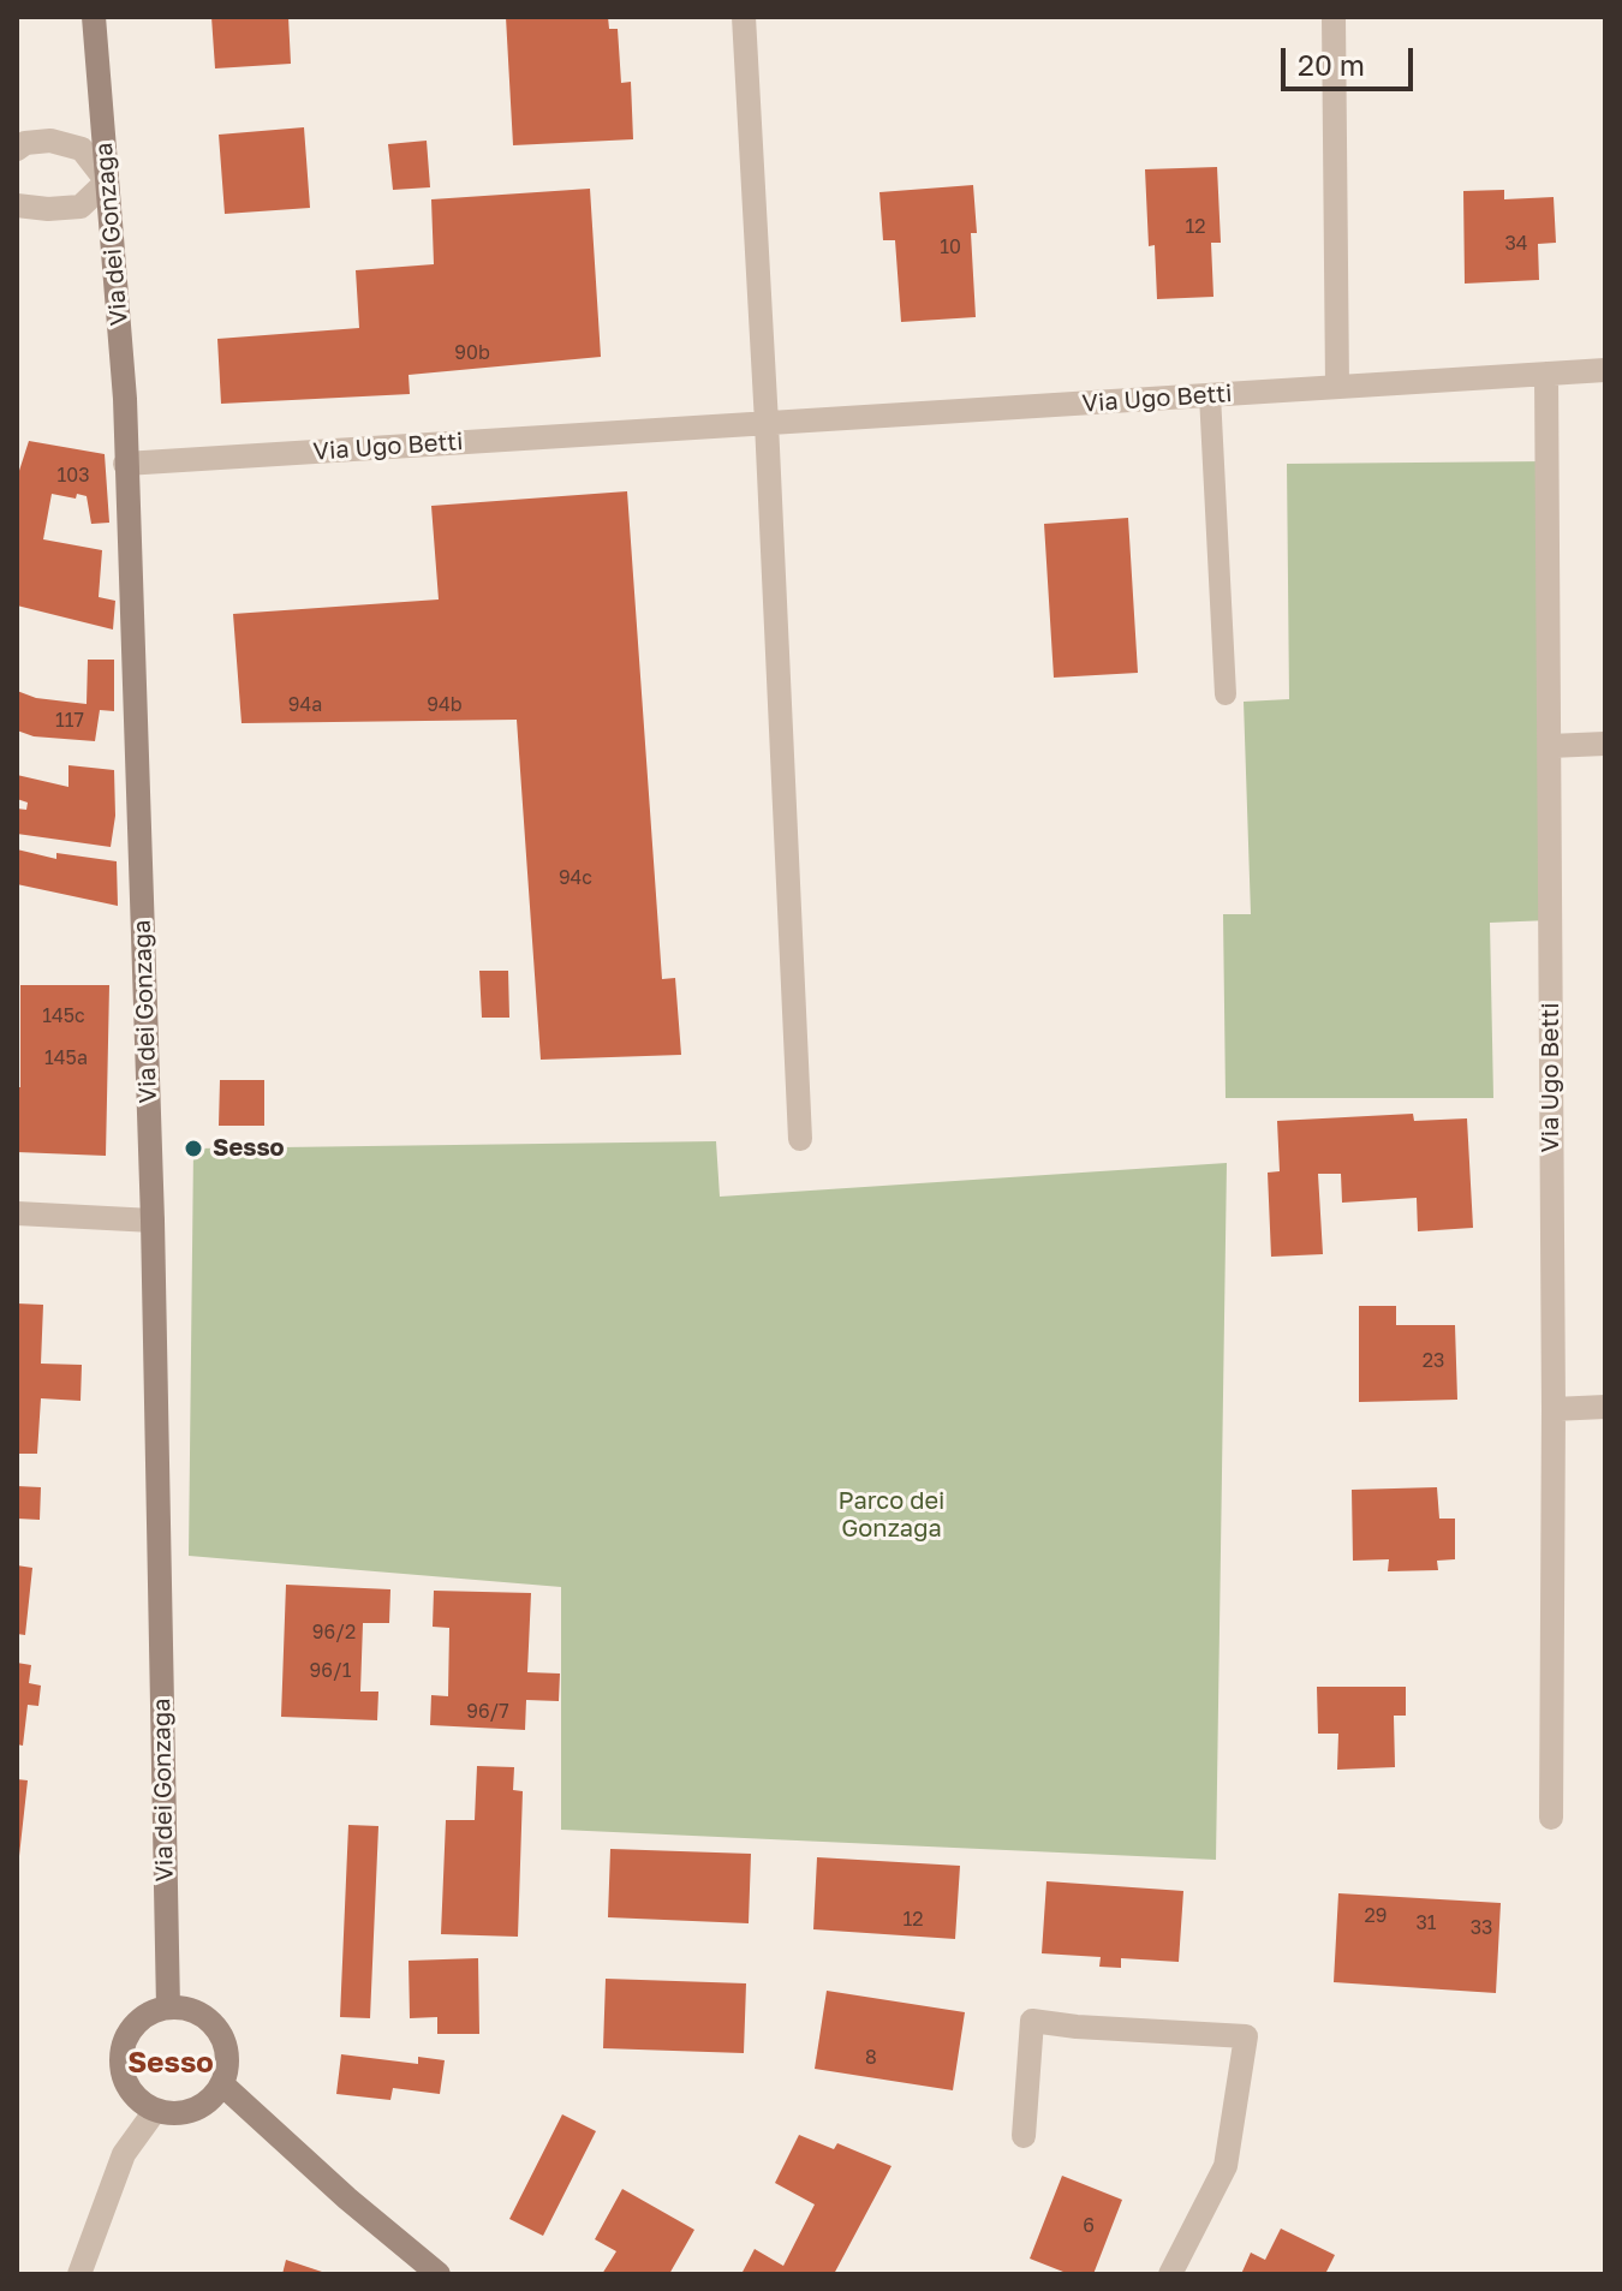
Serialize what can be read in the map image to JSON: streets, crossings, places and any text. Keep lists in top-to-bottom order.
{
  "streets": {
    "main road": ["Via dei Gonzaga"],
    "street": ["Via Ugo Betti"]
  },
  "crossings": [
    ["Via dei Gonzaga", "Via Ugo Betti"]
  ],
  "districts": ["Sesso"],
  "parks": ["Parco dei Gonzaga"],
  "places": ["Sesso"],
  "house_numbers": [
    "12",
    "34",
    "10",
    "90b",
    "103",
    "94a",
    "94b",
    "117",
    "94c",
    "145c",
    "145a",
    "23",
    "96/2",
    "96/1",
    "96/7",
    "29",
    "12",
    "31",
    "33",
    "8",
    "6"
  ],
  "scale_bar": "20 m"
}
